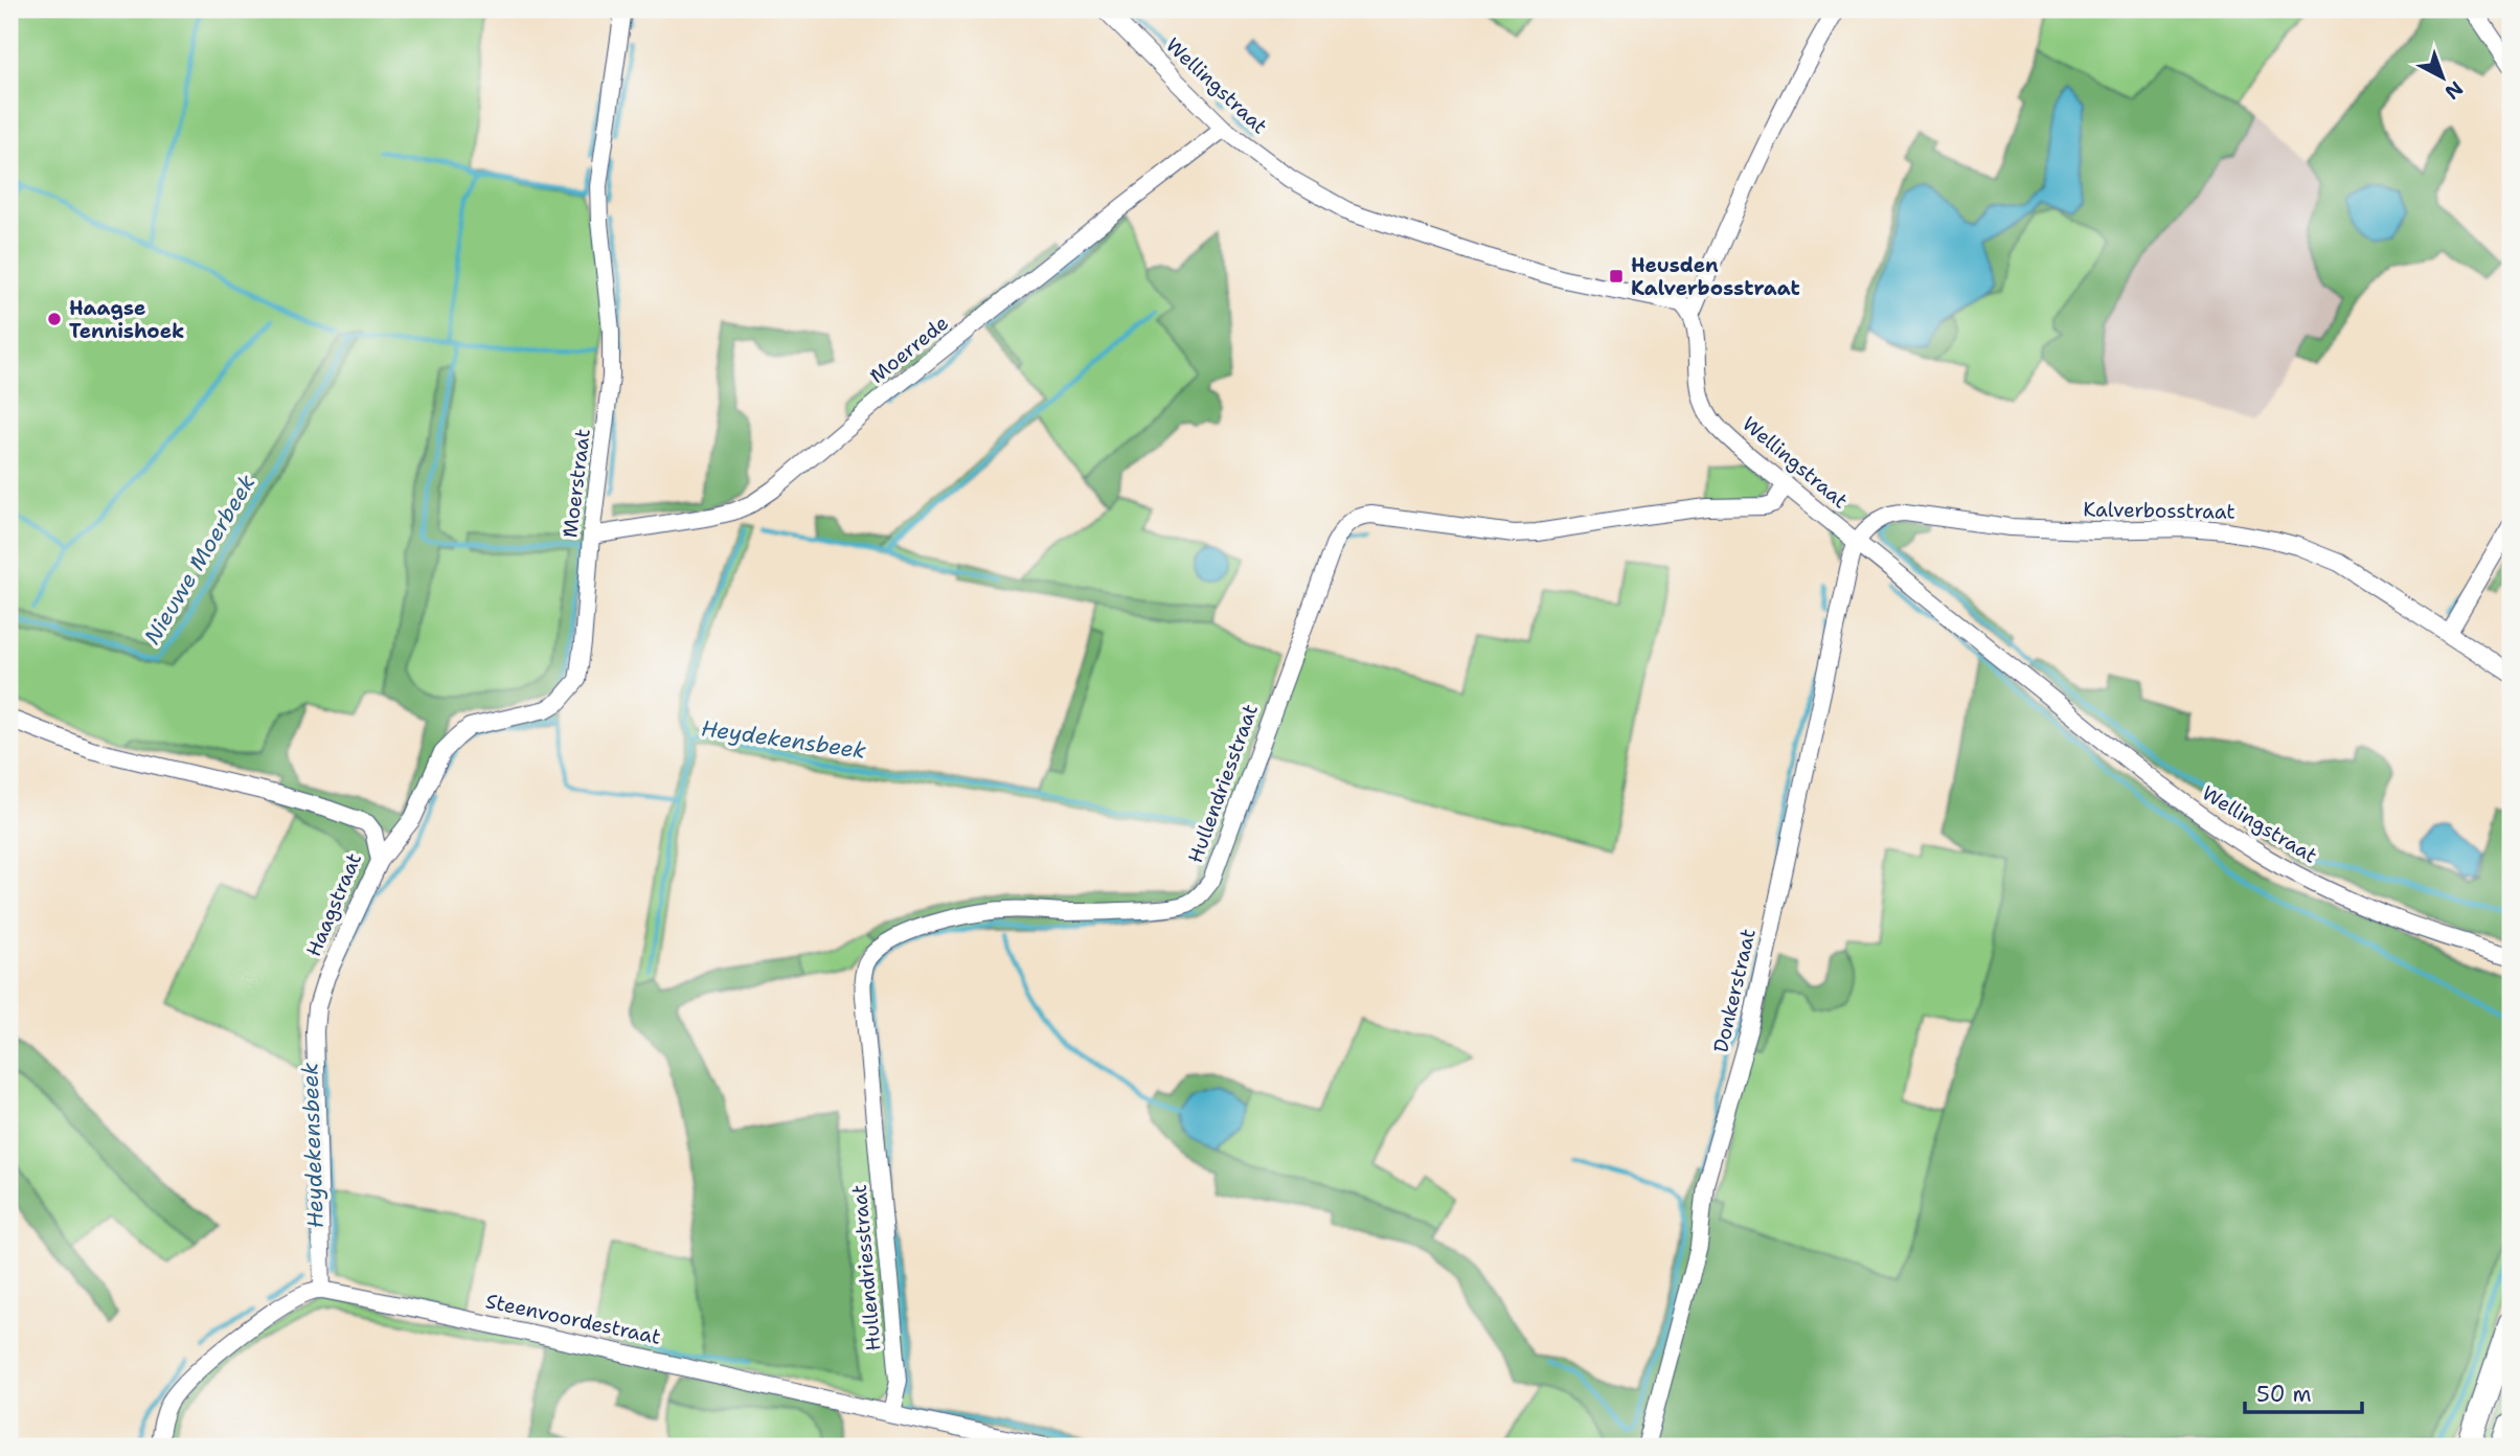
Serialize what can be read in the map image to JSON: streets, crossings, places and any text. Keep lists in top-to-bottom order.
{
  "streets": {
    "street": [
      "Wellingstraat",
      "Moerrede",
      "Moerstraat",
      "Kalverbosstraat",
      "Hullendriesstraat",
      "Haagstraat",
      "Donkerstraat",
      "Steenvoordestraat"
    ]
  },
  "crossings": [
    ["Wellingstraat", "Moerrede"],
    ["Wellingstraat", "Kalverbosstraat"],
    ["Wellingstraat", "Hullendriesstraat"],
    ["Wellingstraat", "Donkerstraat"],
    ["Moerrede", "Moerstraat"],
    ["Moerstraat", "Haagstraat"],
    ["Kalverbosstraat", "Donkerstraat"],
    ["Hullendriesstraat", "Steenvoordestraat"],
    ["Haagstraat", "Steenvoordestraat"]
  ],
  "water": ["Nieuwe Moerbeek", "Heydekensbeek"],
  "places": {
    "transit": ["Heusden Kalverbosstraat"],
    "other": ["Haagse Tennishoek"]
  },
  "scale_bar": "50 m",
  "north": "bottom right"
}
